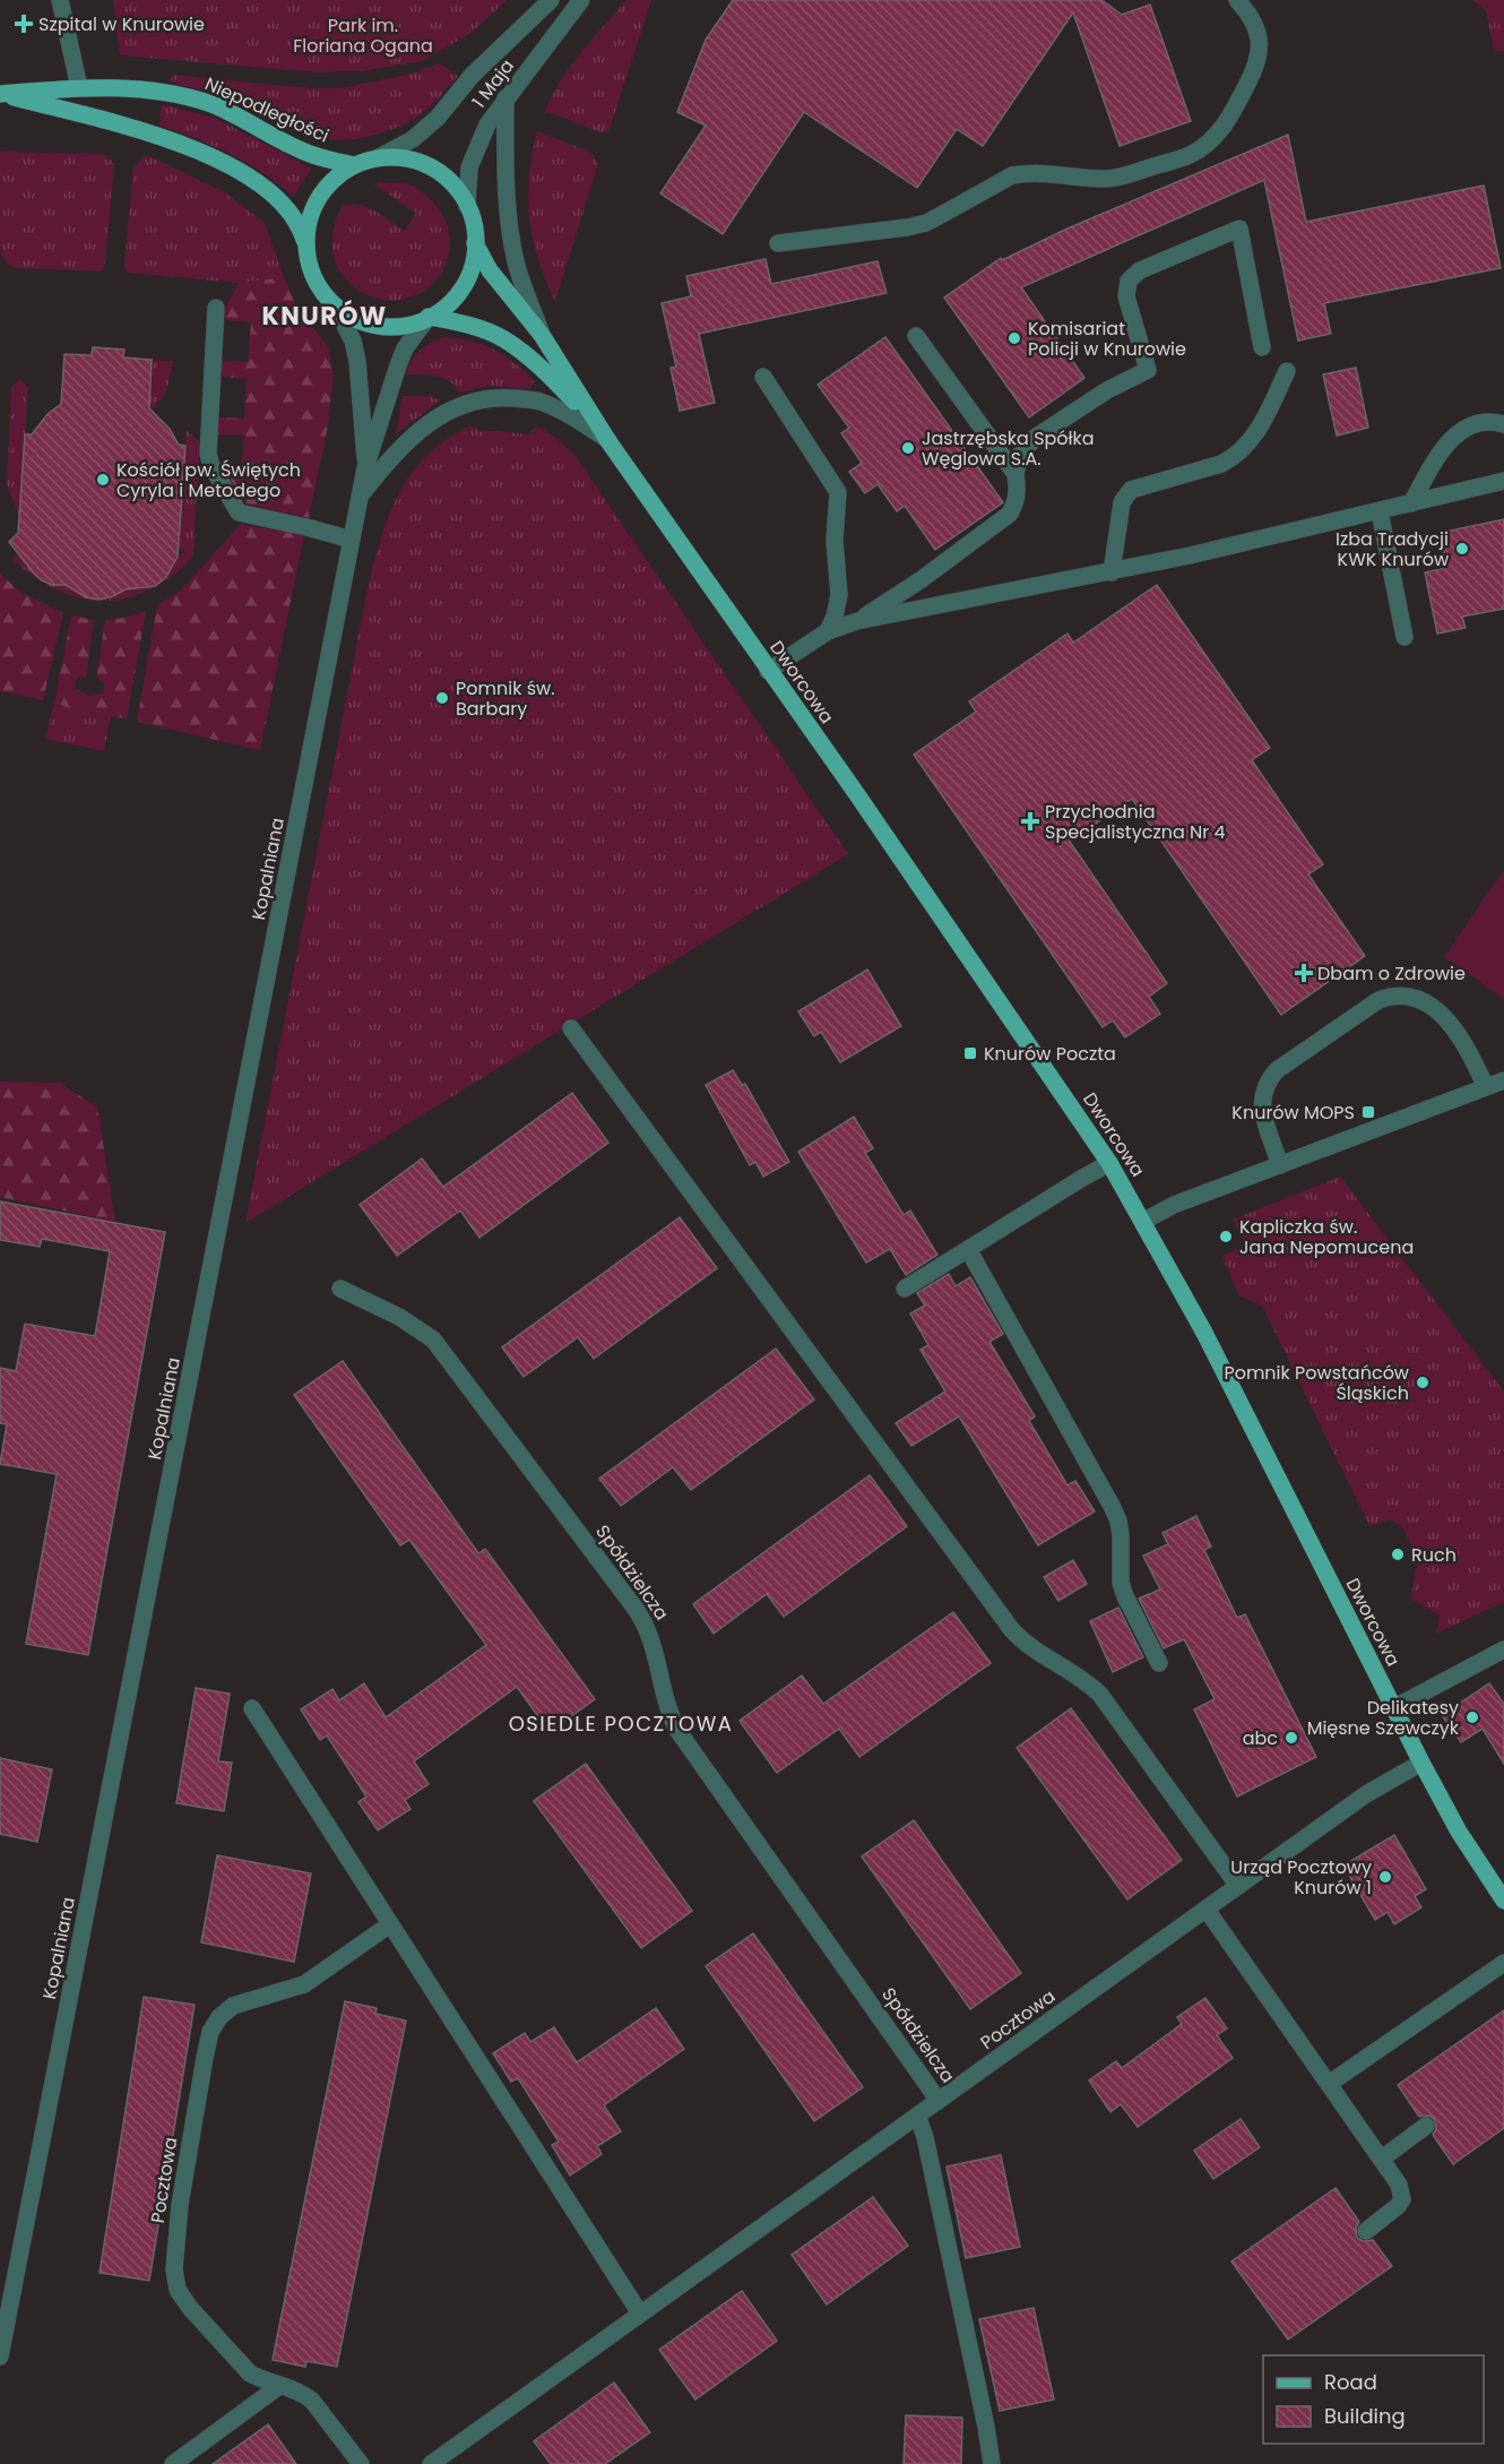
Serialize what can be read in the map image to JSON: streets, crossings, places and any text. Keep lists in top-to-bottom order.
{
  "streets": {
    "main road": ["Niepodległości", "Dworcowa"],
    "street": [
      "1 Maja",
      "Kopalniana",
      "Spółdzielcza",
      "Pocztowa"
    ]
  },
  "crossings": [
    ["1 Maja", "Niepodległości"],
    ["1 Maja", "Dworcowa"],
    ["1 Maja", "Kopalniana"],
    ["Niepodległości", "Dworcowa"],
    ["Niepodległości", "Kopalniana"],
    ["Dworcowa", "Kopalniana"],
    ["Dworcowa", "Pocztowa"],
    ["Spółdzielcza", "Pocztowa"]
  ],
  "districts": ["KNURÓW", "OSIEDLE POCZTOWA"],
  "parks": ["Park im. Floriana Ogana"],
  "places": {
    "health": ["Szpital w Knurowie", "Przychodnia Specjalistyczna Nr 4", "Dbam o Zdrowie"],
    "other": [
      "Komisariat Policji w Knurowie",
      "Jastrzębska Spółka Węglowa S.A.",
      "Kościół pw. Świętych Cyryla i Metodego",
      "Izba Tradycji KWK Knurów",
      "Pomnik św. Barbary",
      "Kapliczka św. Jana Nepomucena",
      "Pomnik Powstańców Śląskich",
      "Ruch",
      "Delikatesy Mięsne Szewczyk",
      "abc",
      "Urząd Pocztowy Knurów 1"
    ],
    "transit": ["Knurów Poczta", "Knurów MOPS"]
  },
  "legend": ["Road", "Building"]
}
